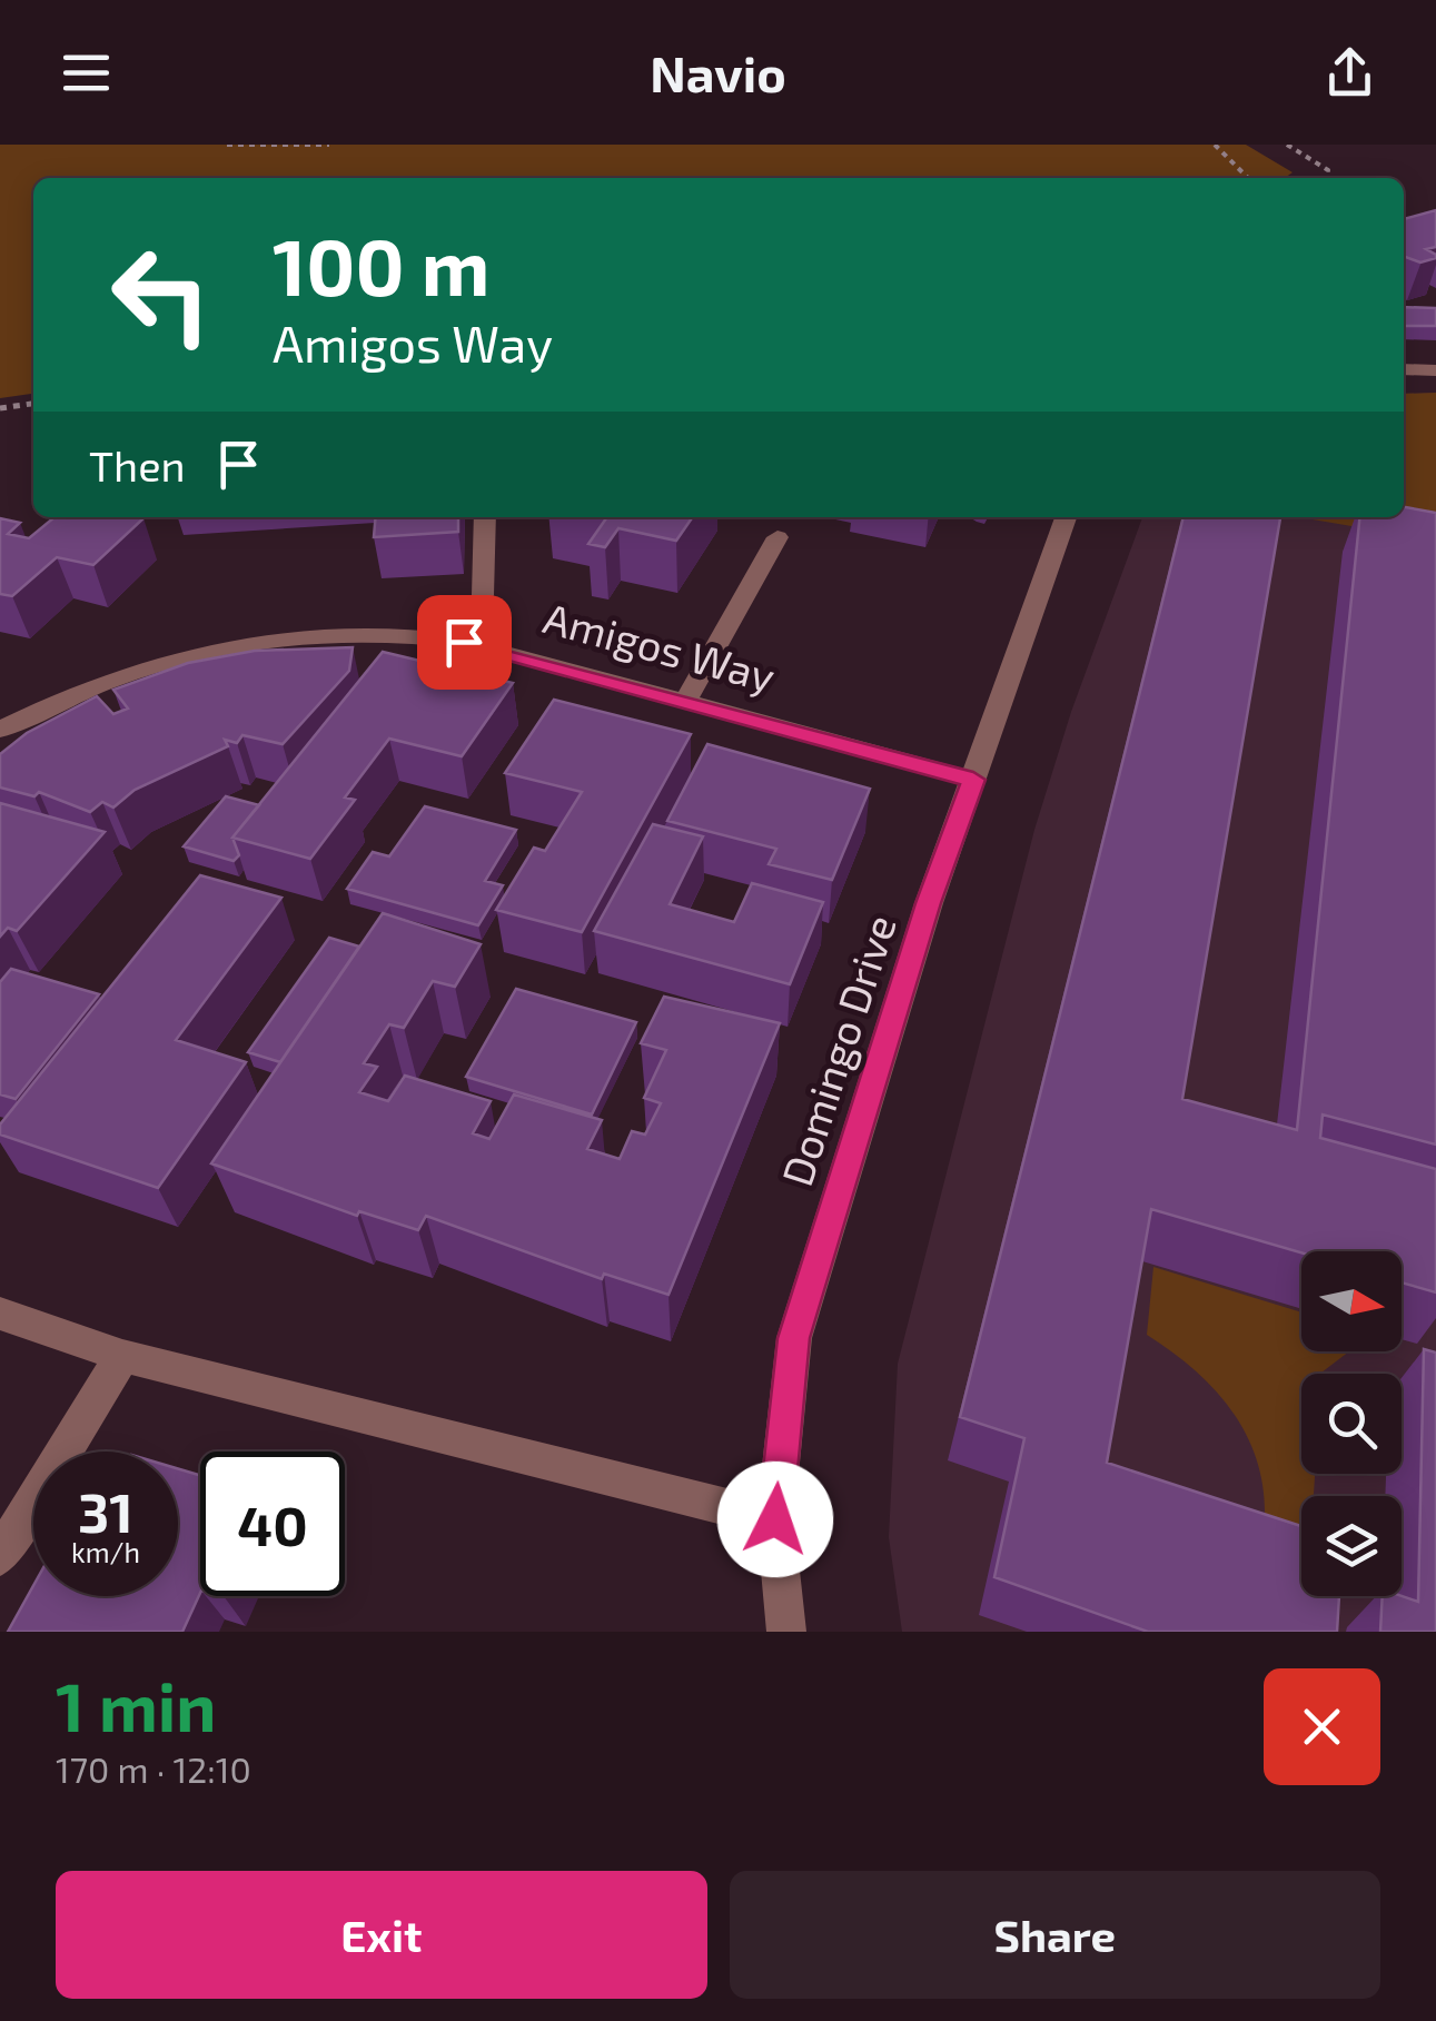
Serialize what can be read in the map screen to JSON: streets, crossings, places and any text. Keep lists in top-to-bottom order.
{
  "streets": {
    "street": ["Amigos Way", "Domingo Drive"]
  },
  "crossings": [
    ["Amigos Way", "Domingo Drive"]
  ],
  "north": "right",
  "page": {
    "header": "Navio",
    "turn": ["100 m", "Amigos Way"],
    "then": "Then",
    "speed": "31 km/h",
    "limit": "40",
    "heading": ["1 min", "170 m · 12:10"],
    "buttons": ["Exit", "Share"]
  }
}
